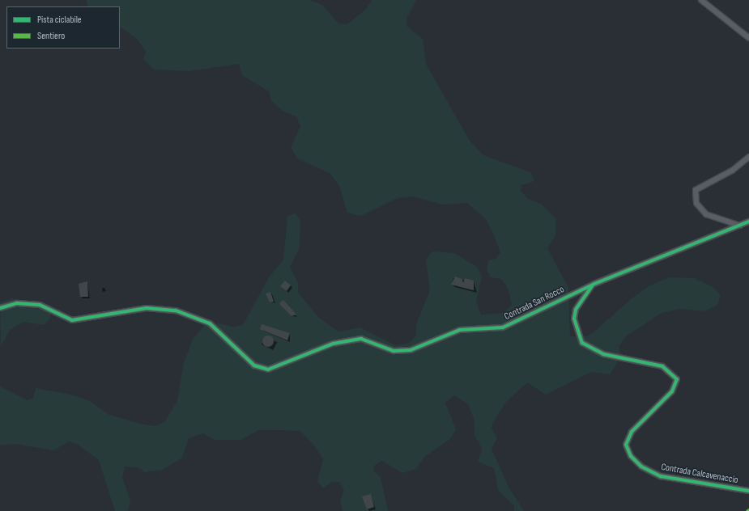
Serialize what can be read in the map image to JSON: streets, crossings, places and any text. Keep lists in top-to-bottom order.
{
  "streets": {
    "street": ["Contrada San Rocco", "Contrada Calcavenaccio"]
  },
  "crossings": [
    ["Contrada San Rocco", "Contrada Calcavenaccio"]
  ],
  "legend": ["Pista ciclabile", "Sentiero"]
}
